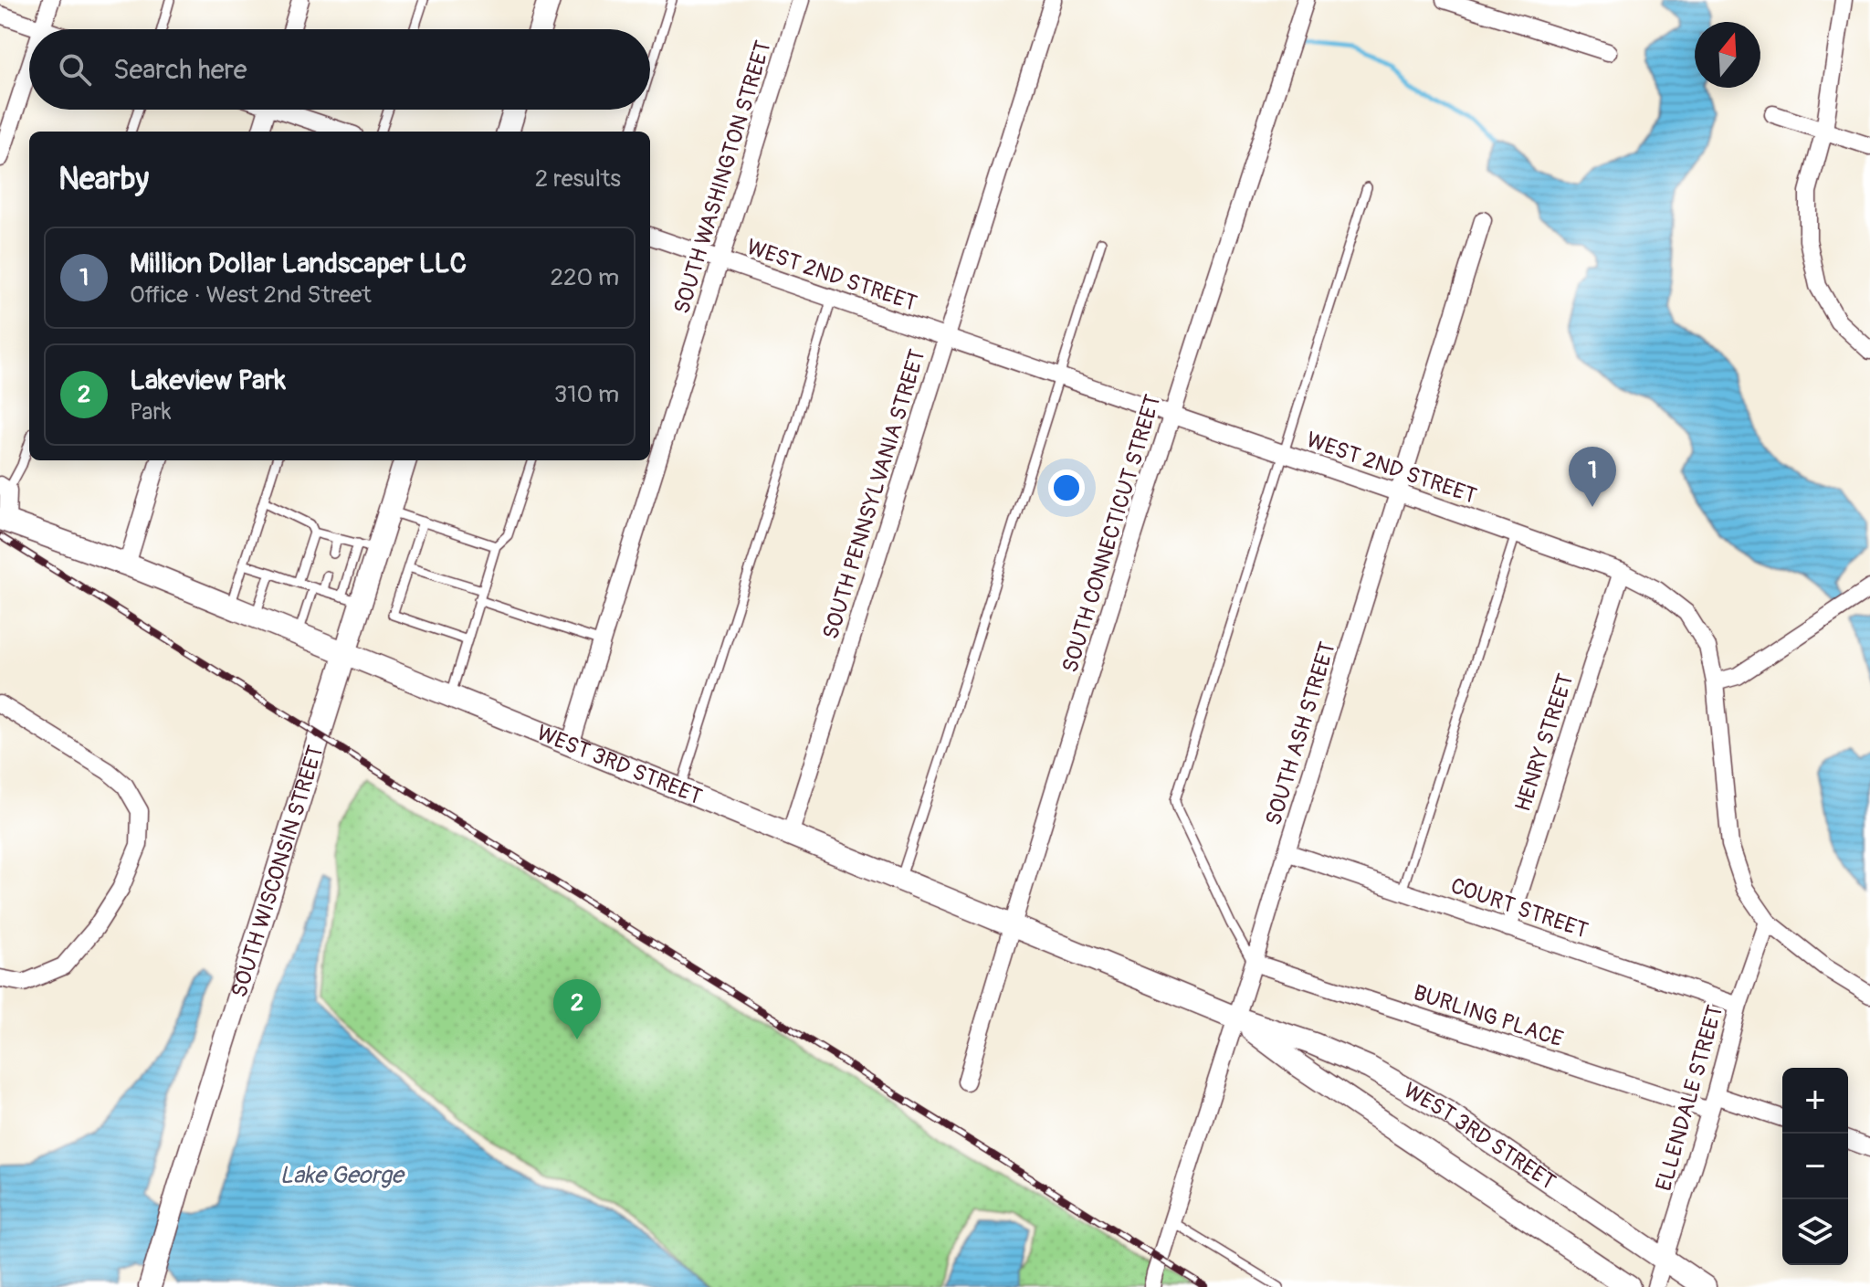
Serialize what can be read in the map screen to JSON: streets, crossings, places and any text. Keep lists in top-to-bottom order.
{
  "streets": {
    "street": [
      "SOUTH WASHINGTON STREET",
      "WEST 2ND STREET",
      "SOUTH PENNSYLVANIA STREET",
      "SOUTH CONNECTICUT STREET",
      "SOUTH ASH STREET",
      "HENRY STREET",
      "WEST 3RD STREET",
      "SOUTH WISCONSIN STREET",
      "COURT STREET",
      "BURLING PLACE",
      "ELLENDALE STREET"
    ]
  },
  "crossings": [
    ["SOUTH WASHINGTON STREET", "WEST 2ND STREET"],
    ["SOUTH WASHINGTON STREET", "WEST 3RD STREET"],
    ["WEST 2ND STREET", "SOUTH PENNSYLVANIA STREET"],
    ["WEST 2ND STREET", "SOUTH CONNECTICUT STREET"],
    ["WEST 2ND STREET", "SOUTH ASH STREET"],
    ["WEST 2ND STREET", "HENRY STREET"],
    ["WEST 2ND STREET", "ELLENDALE STREET"],
    ["SOUTH PENNSYLVANIA STREET", "WEST 3RD STREET"],
    ["SOUTH CONNECTICUT STREET", "WEST 3RD STREET"],
    ["SOUTH ASH STREET", "WEST 3RD STREET"],
    ["SOUTH ASH STREET", "COURT STREET"],
    ["SOUTH ASH STREET", "BURLING PLACE"],
    ["HENRY STREET", "COURT STREET"],
    ["WEST 3RD STREET", "SOUTH WISCONSIN STREET"],
    ["WEST 3RD STREET", "ELLENDALE STREET"],
    ["COURT STREET", "ELLENDALE STREET"],
    ["BURLING PLACE", "ELLENDALE STREET"]
  ],
  "water": ["Lake George"],
  "north": "top",
  "page": {
    "search": "Search here",
    "heading": ["Nearby", "2 results"],
    "list": [
      {
        "mark": "1",
        "name": "Million Dollar Landscaper LLC",
        "note": "Office · West 2nd Street",
        "value": "220 m"
      },
      {
        "mark": "2",
        "name": "Lakeview Park",
        "note": "Park",
        "value": "310 m"
      }
    ],
    "pins": ["1", "2"],
    "map_buttons": ["+", "−"]
  }
}
